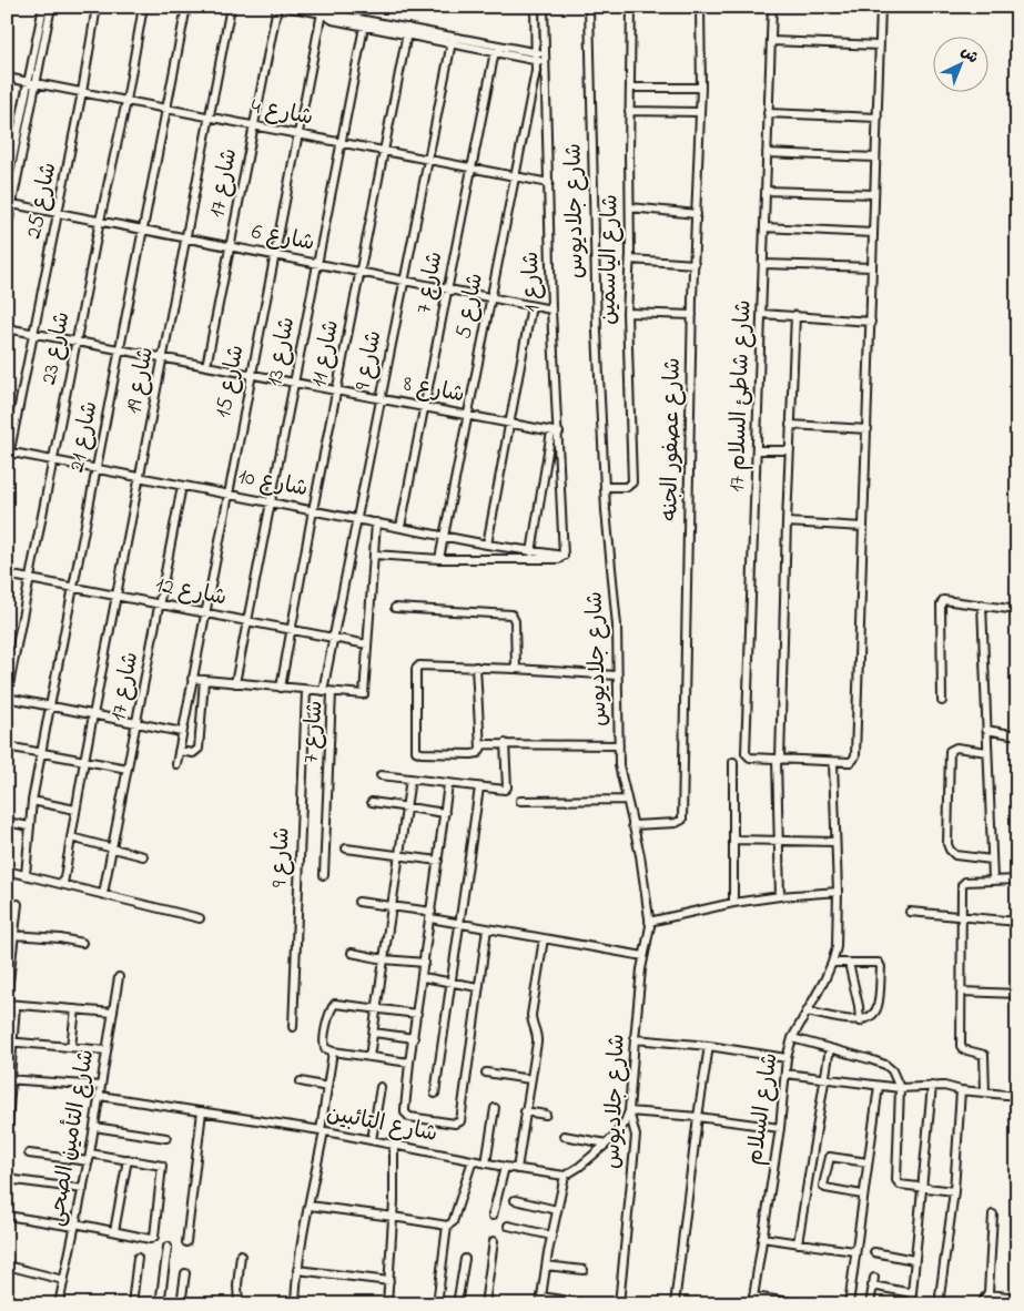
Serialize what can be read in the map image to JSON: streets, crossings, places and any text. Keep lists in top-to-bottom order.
{
  "streets": {
    "street": [
      "شارع 4",
      "شارع 17",
      "شارع 25",
      "شارع جلاديوس",
      "شارع 6",
      "شارع الياسمين",
      "شارع 1",
      "شارع 7",
      "شارع 5",
      "شارع 23",
      "شارع 13",
      "شارع 11",
      "شارع 9",
      "شارع 19",
      "شارع 15",
      "شارع 8",
      "شارع شاطئ السلام 17",
      "شارع 21",
      "شارع عصفور الجنه",
      "شارع 10",
      "شارع 12",
      "شارع السلام",
      "شارع التائبين",
      "شارع التأمين الصحى"
    ]
  },
  "crossings": [
    ["شارع 4", "شارع 17"],
    ["شارع 4", "شارع 25"],
    ["شارع 4", "شارع 1"],
    ["شارع 4", "شارع 7"],
    ["شارع 4", "شارع 5"],
    ["شارع 4", "شارع 23"],
    ["شارع 4", "شارع 13"],
    ["شارع 4", "شارع 11"],
    ["شارع 4", "شارع 9"],
    ["شارع 4", "شارع 19"],
    ["شارع 4", "شارع 15"],
    ["شارع 4", "شارع 21"],
    ["شارع 17", "شارع 6"],
    ["شارع 17", "شارع 8"],
    ["شارع 17", "شارع 10"],
    ["شارع 17", "شارع 12"],
    ["شارع 25", "شارع 6"],
    ["شارع 25", "شارع 8"],
    ["شارع 25", "شارع 10"],
    ["شارع جلاديوس", "شارع الياسمين"],
    ["شارع جلاديوس", "شارع عصفور الجنه"],
    ["شارع 6", "شارع 1"],
    ["شارع 6", "شارع 7"],
    ["شارع 6", "شارع 5"],
    ["شارع 6", "شارع 23"],
    ["شارع 6", "شارع 13"],
    ["شارع 6", "شارع 11"],
    ["شارع 6", "شارع 9"],
    ["شارع 6", "شارع 19"],
    ["شارع 6", "شارع 15"],
    ["شارع 6", "شارع 21"],
    ["شارع 1", "شارع 8"],
    ["شارع 1", "شارع 10"],
    ["شارع 7", "شارع 8"],
    ["شارع 7", "شارع 10"],
    ["شارع 7", "شارع 12"],
    ["شارع 5", "شارع 8"],
    ["شارع 5", "شارع 10"],
    ["شارع 23", "شارع 8"],
    ["شارع 23", "شارع 10"],
    ["شارع 23", "شارع 12"],
    ["شارع 13", "شارع 8"],
    ["شارع 13", "شارع 10"],
    ["شارع 13", "شارع 12"],
    ["شارع 11", "شارع 8"],
    ["شارع 11", "شارع 10"],
    ["شارع 11", "شارع 12"],
    ["شارع 9", "شارع 8"],
    ["شارع 9", "شارع 10"],
    ["شارع 9", "شارع 12"],
    ["شارع 19", "شارع 8"],
    ["شارع 19", "شارع 10"],
    ["شارع 19", "شارع 12"],
    ["شارع 15", "شارع 8"],
    ["شارع 15", "شارع 10"],
    ["شارع 15", "شارع 12"],
    ["شارع 8", "شارع 21"],
    ["شارع 21", "شارع 10"],
    ["شارع 21", "شارع 12"],
    ["شارع التائبين", "شارع التأمين الصحى"]
  ],
  "north": "top right"
}
